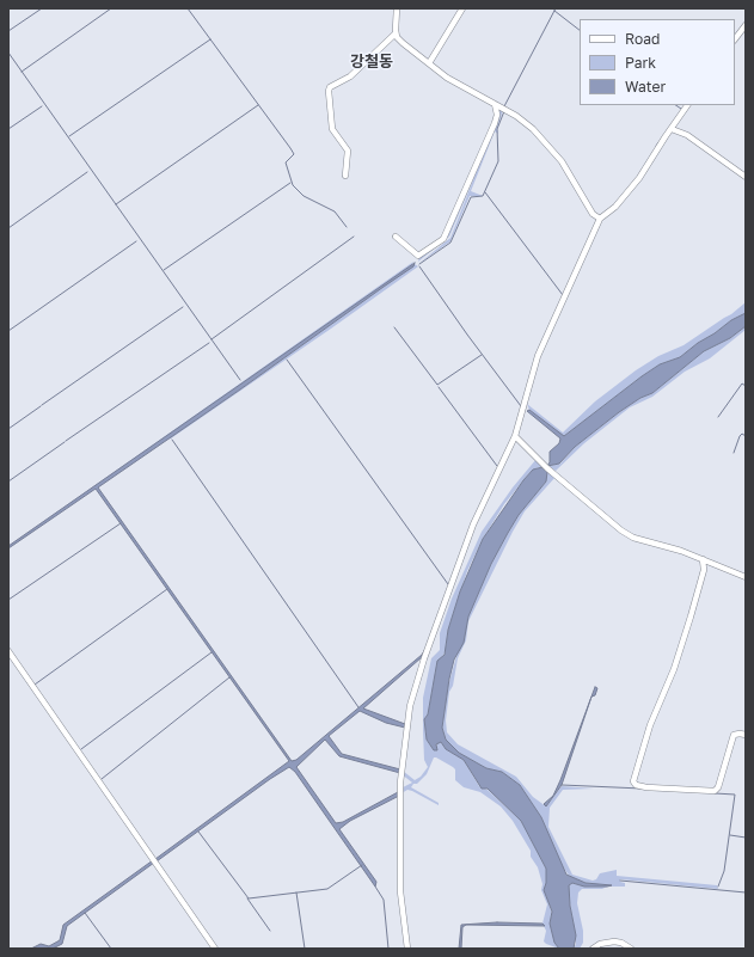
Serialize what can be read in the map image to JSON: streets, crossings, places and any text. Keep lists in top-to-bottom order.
{
  "districts": ["강철동"],
  "legend": ["Road", "Park", "Water"]
}
